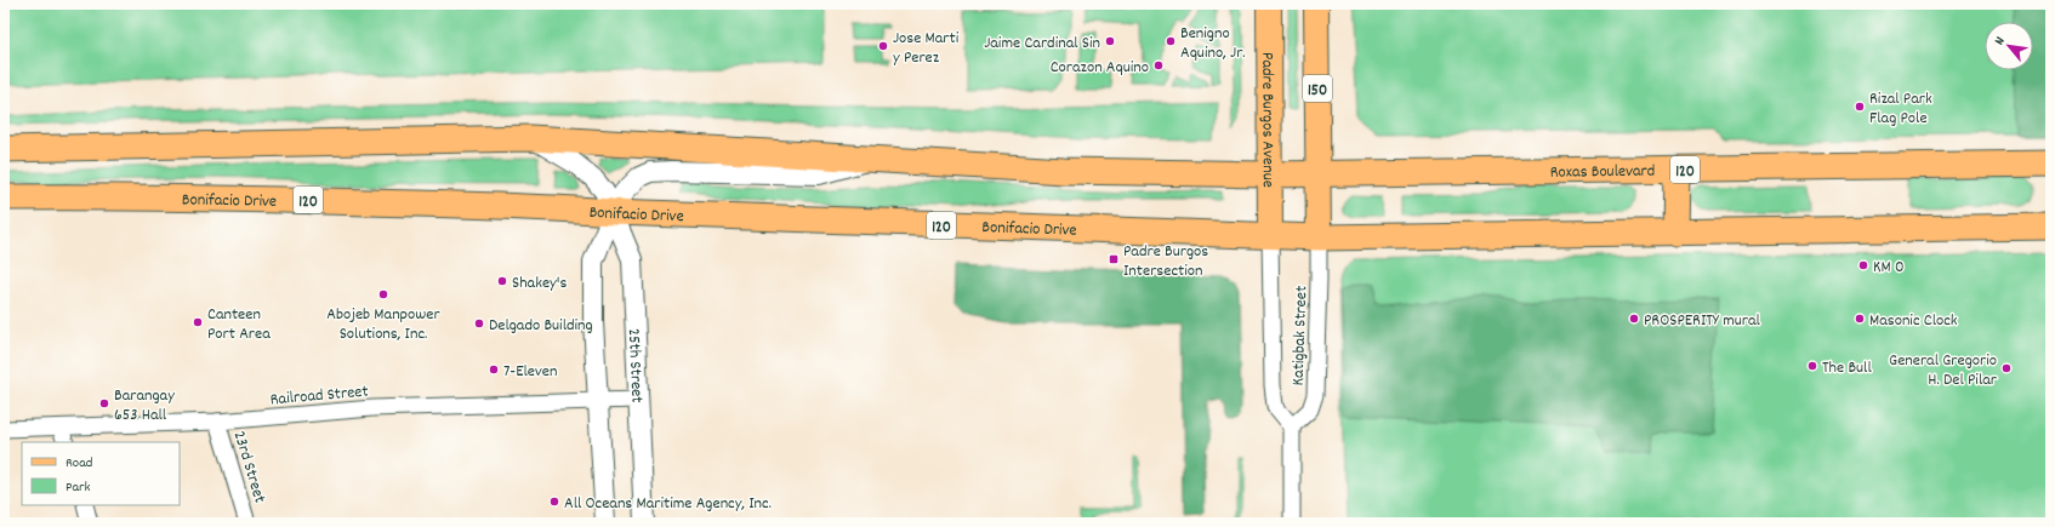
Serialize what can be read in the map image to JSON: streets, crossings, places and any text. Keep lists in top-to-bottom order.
{
  "streets": {
    "highway": ["120", "Roxas Boulevard", "Bonifacio Drive"],
    "main road": ["150", "Padre Burgos Avenue"],
    "street": [
      "Katigbak Street",
      "25th Street",
      "Railroad Street",
      "23rd Street"
    ]
  },
  "crossings": [
    ["150", "120"],
    ["150", "Roxas Boulevard"],
    ["150", "Katigbak Street"],
    ["Padre Burgos Avenue", "120"],
    ["Padre Burgos Avenue", "Roxas Boulevard"],
    ["Padre Burgos Avenue", "Bonifacio Drive"],
    ["Padre Burgos Avenue", "Katigbak Street"],
    ["120", "Roxas Boulevard"],
    ["120", "Bonifacio Drive"],
    ["120", "Katigbak Street"],
    ["120", "25th Street"],
    ["Bonifacio Drive", "Katigbak Street"],
    ["Bonifacio Drive", "25th Street"],
    ["25th Street", "Railroad Street"],
    ["Railroad Street", "23rd Street"]
  ],
  "places": {
    "other": [
      "Jaime Cardinal Sin",
      "Benigno Aquino, Jr.",
      "Jose Marti y Perez",
      "Corazon Aquino",
      "Rizal Park Flag Pole",
      "KM 0",
      "Shakey's",
      "Abojeb Manpower Solutions, Inc.",
      "PROSPERITY mural",
      "Masonic Clock",
      "Canteen Port Area",
      "Delgado Building",
      "The Bull",
      "General Gregorio H. Del Pilar",
      "7-Eleven",
      "Barangay 653 Hall",
      "All Oceans Maritime Agency, Inc."
    ],
    "transit": ["Padre Burgos Intersection"]
  },
  "legend": ["Road", "Park"],
  "north": "top left"
}
